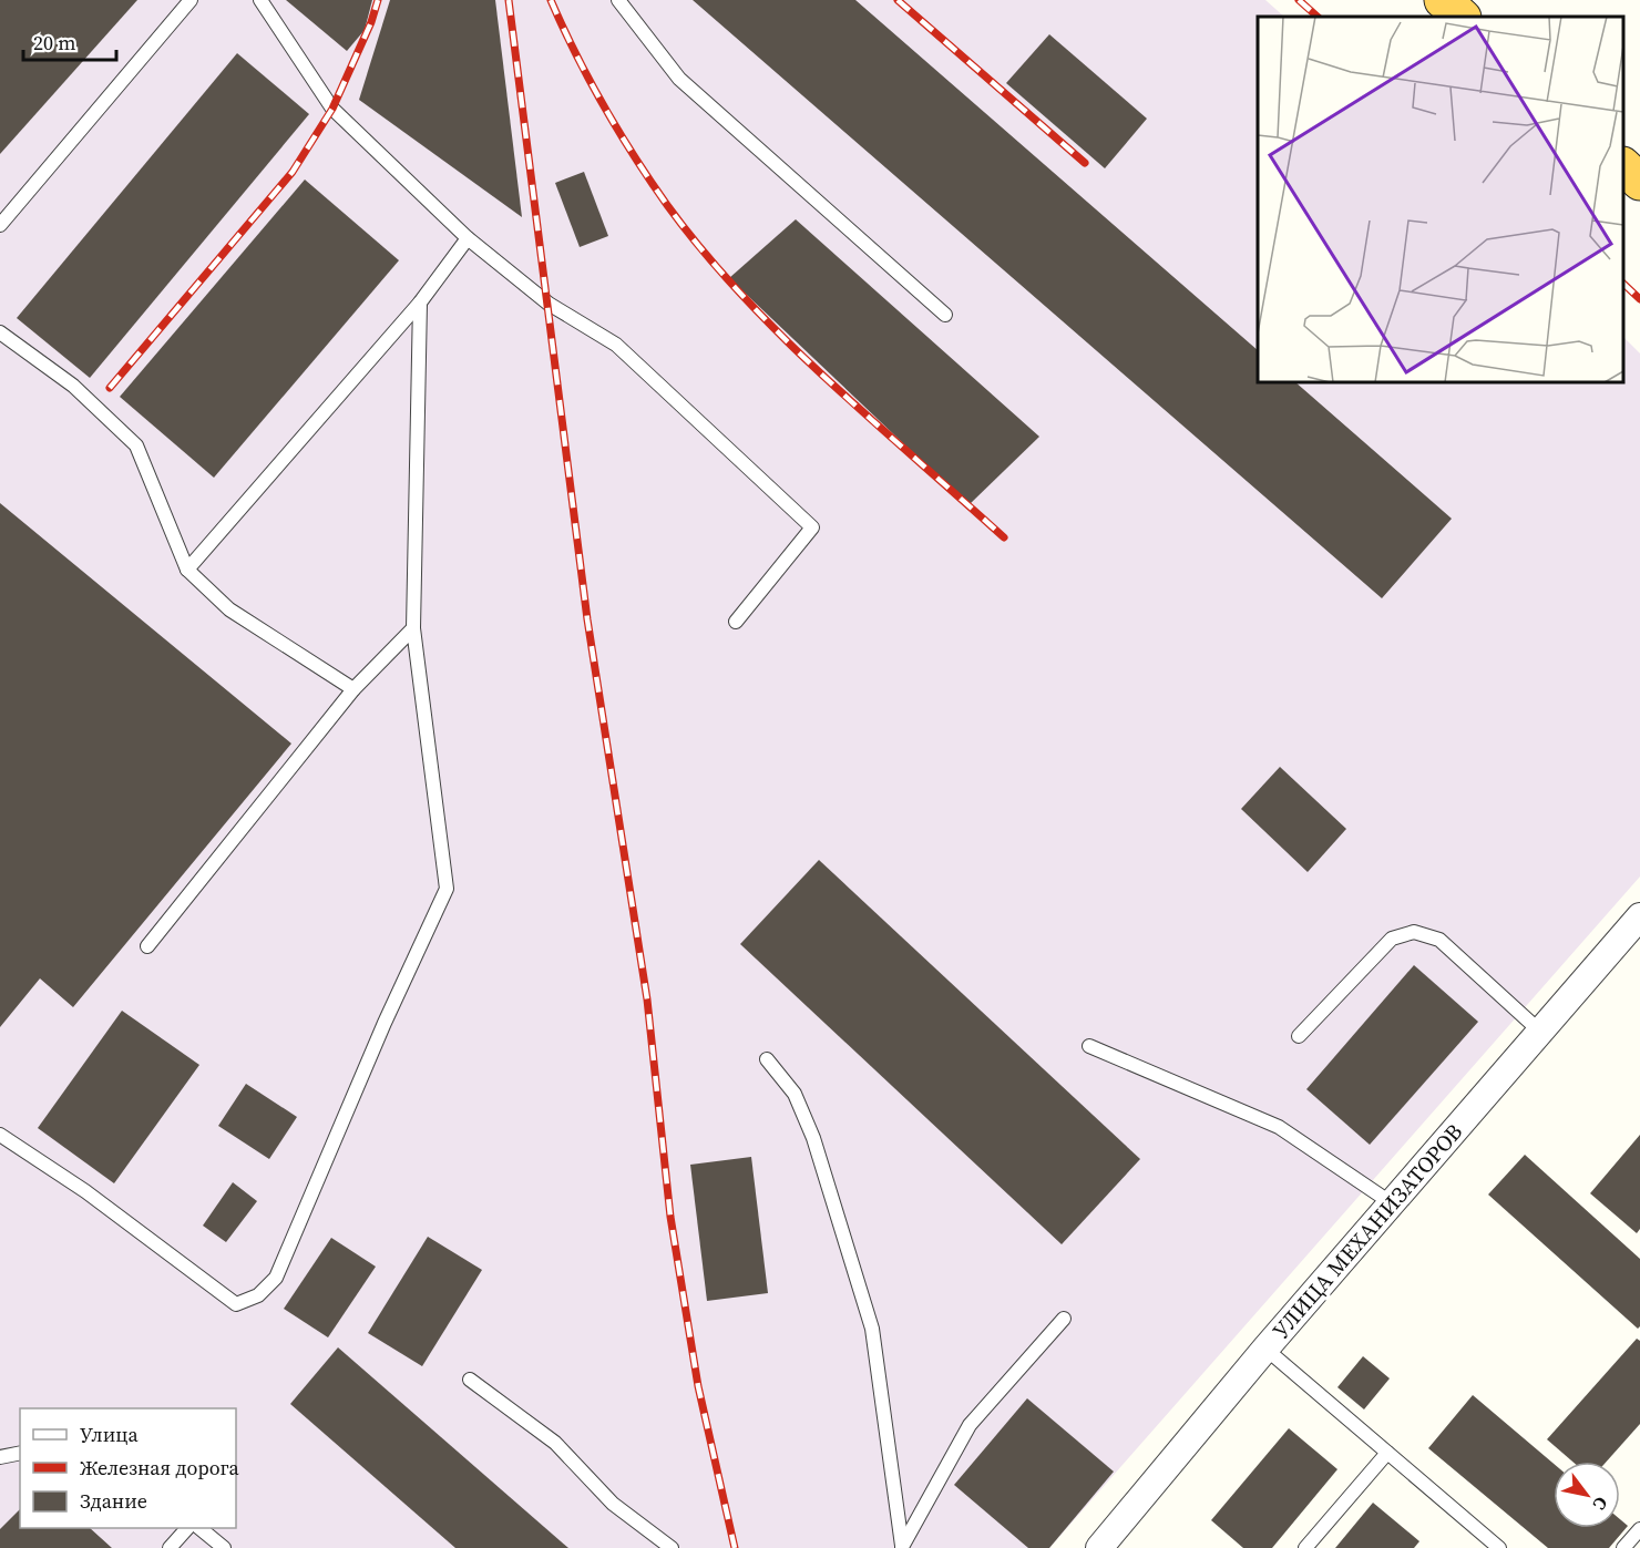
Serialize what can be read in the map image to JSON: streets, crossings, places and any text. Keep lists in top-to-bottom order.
{
  "streets": {
    "street": ["УЛИЦА МЕХАНИЗАТОРОВ"]
  },
  "legend": ["Улица", "Железная дорога", "Здание"],
  "scale_bar": "20 m",
  "north": "bottom right"
}
